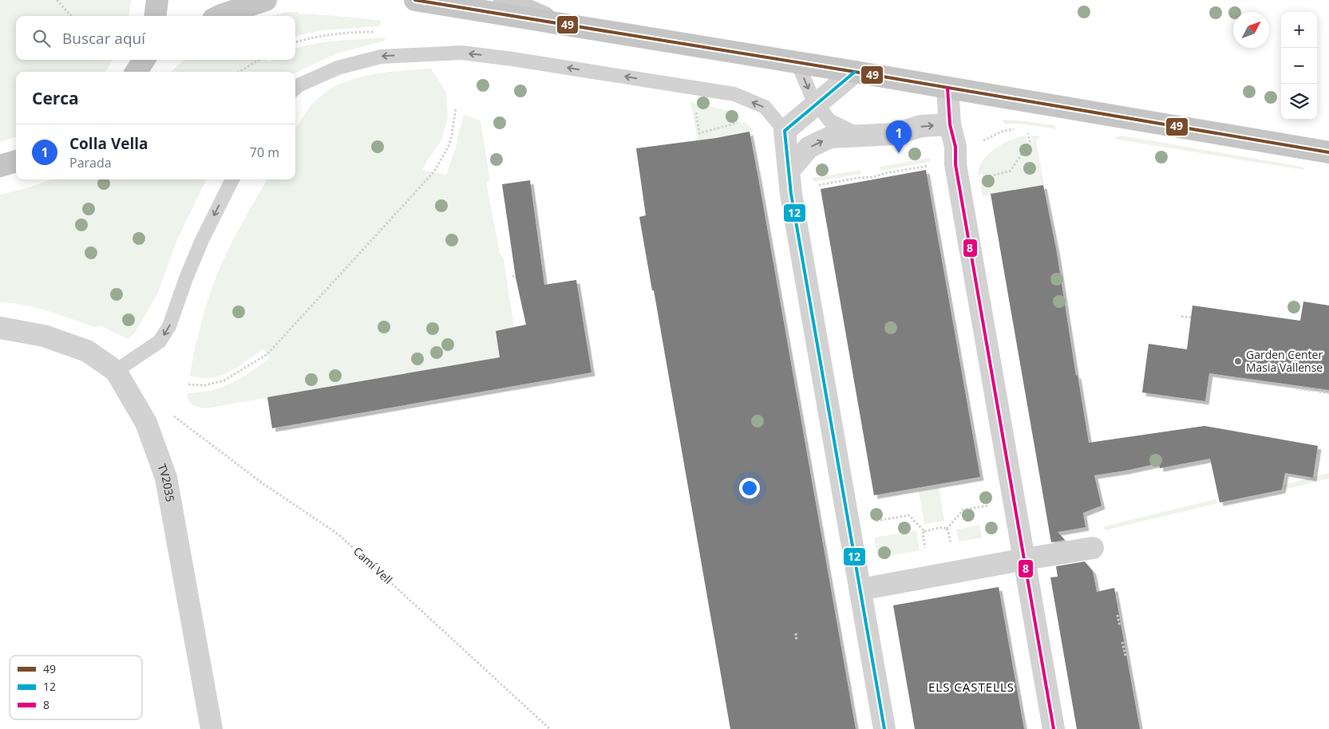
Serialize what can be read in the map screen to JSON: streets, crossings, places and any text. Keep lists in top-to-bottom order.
{
  "streets": {
    "street": ["TV2035"],
    "path": ["Camí Vell"]
  },
  "districts": ["ELS CASTELLS"],
  "places": ["Garden Center Masia Vallense"],
  "lines": ["transit line 49", "transit line 12", "transit line 8"],
  "legend": ["49", "12", "8"],
  "north": "top right",
  "page": {
    "map_buttons": ["+", "−"],
    "search": "Buscar aquí",
    "heading": "Cerca",
    "pins": "1",
    "list": [
      {
        "mark": "1",
        "name": "Colla Vella",
        "note": "Parada",
        "value": "70 m"
      }
    ]
  }
}
